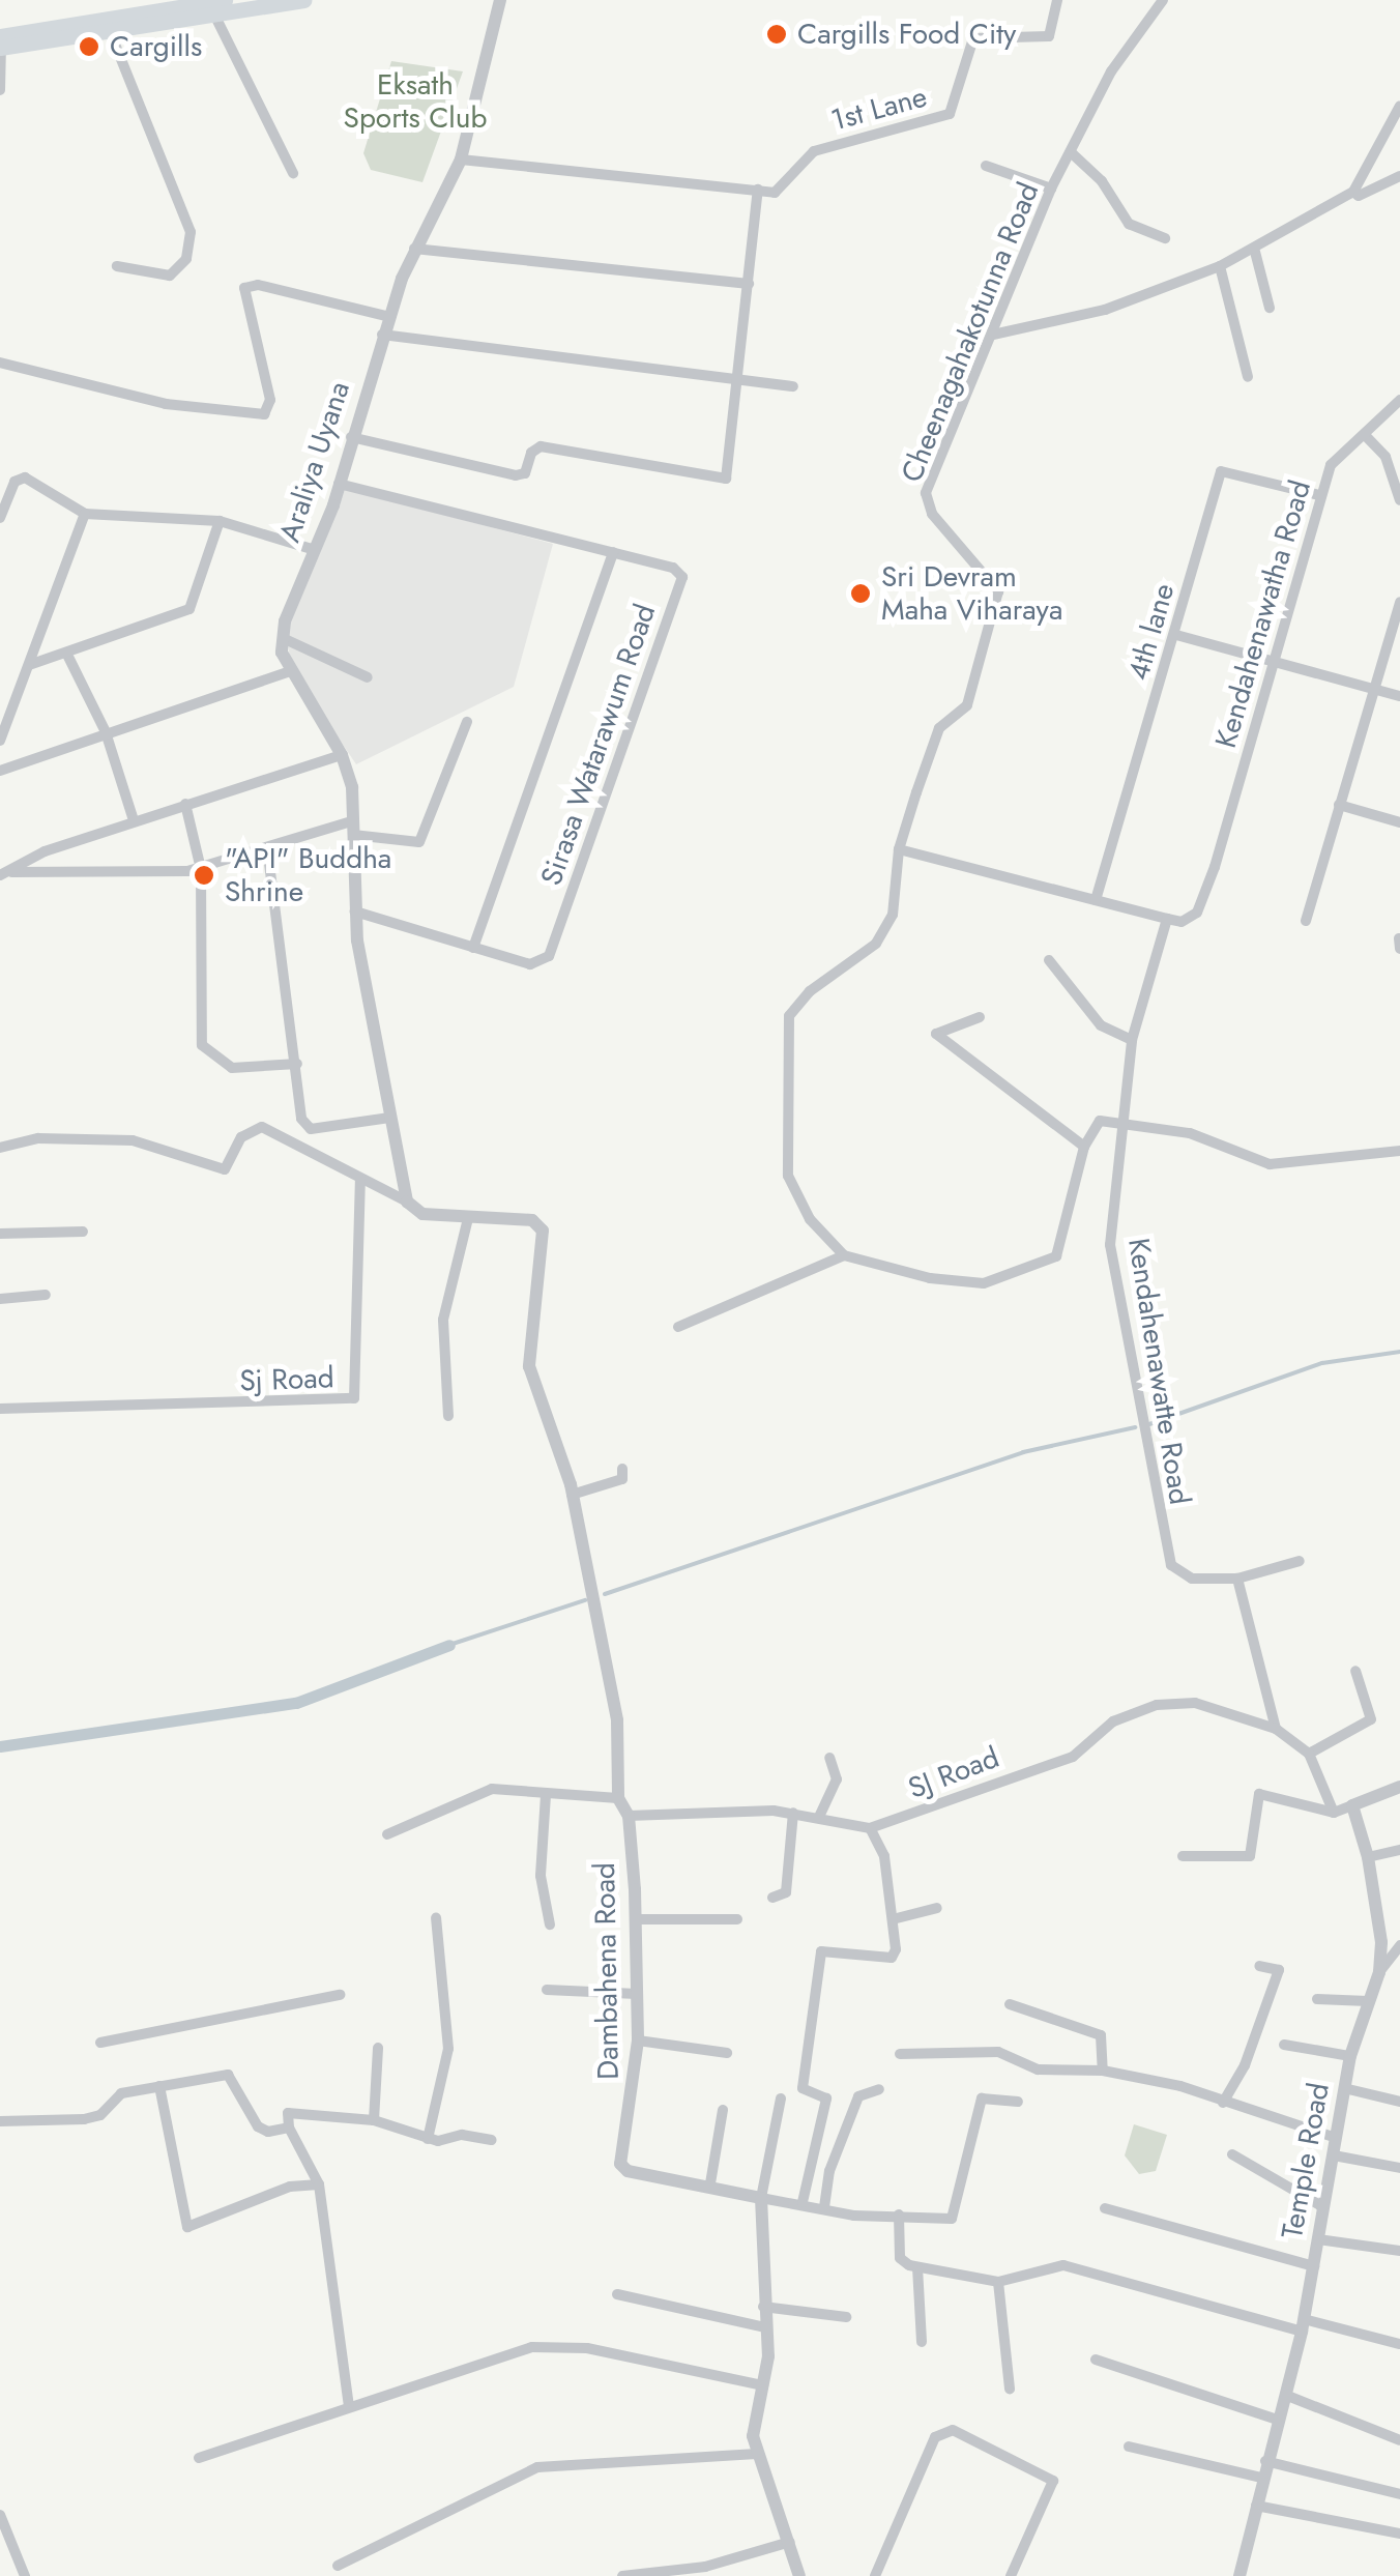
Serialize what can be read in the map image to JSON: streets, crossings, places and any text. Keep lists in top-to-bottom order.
{
  "streets": {
    "street": [
      "1st Lane",
      "Cheenagahakotunna Road",
      "Araliya Uyana",
      "Kendahenawatha Road",
      "4th lane",
      "Sirasa Watarawum Road",
      "Kendahenawatte Road",
      "Sj Road",
      "SJ Road",
      "Dambahena Road",
      "Temple Road"
    ]
  },
  "crossings": [
    ["Araliya Uyana", "Sirasa Watarawum Road"],
    ["Kendahenawatha Road", "4th lane"],
    ["Kendahenawatha Road", "Kendahenawatte Road"]
  ],
  "parks": ["Eksath Sports Club"],
  "places": [
    "Cargills Food City",
    "Cargills",
    "Sri Devram Maha Viharaya",
    "\"API\" Buddha Shrine"
  ]
}
